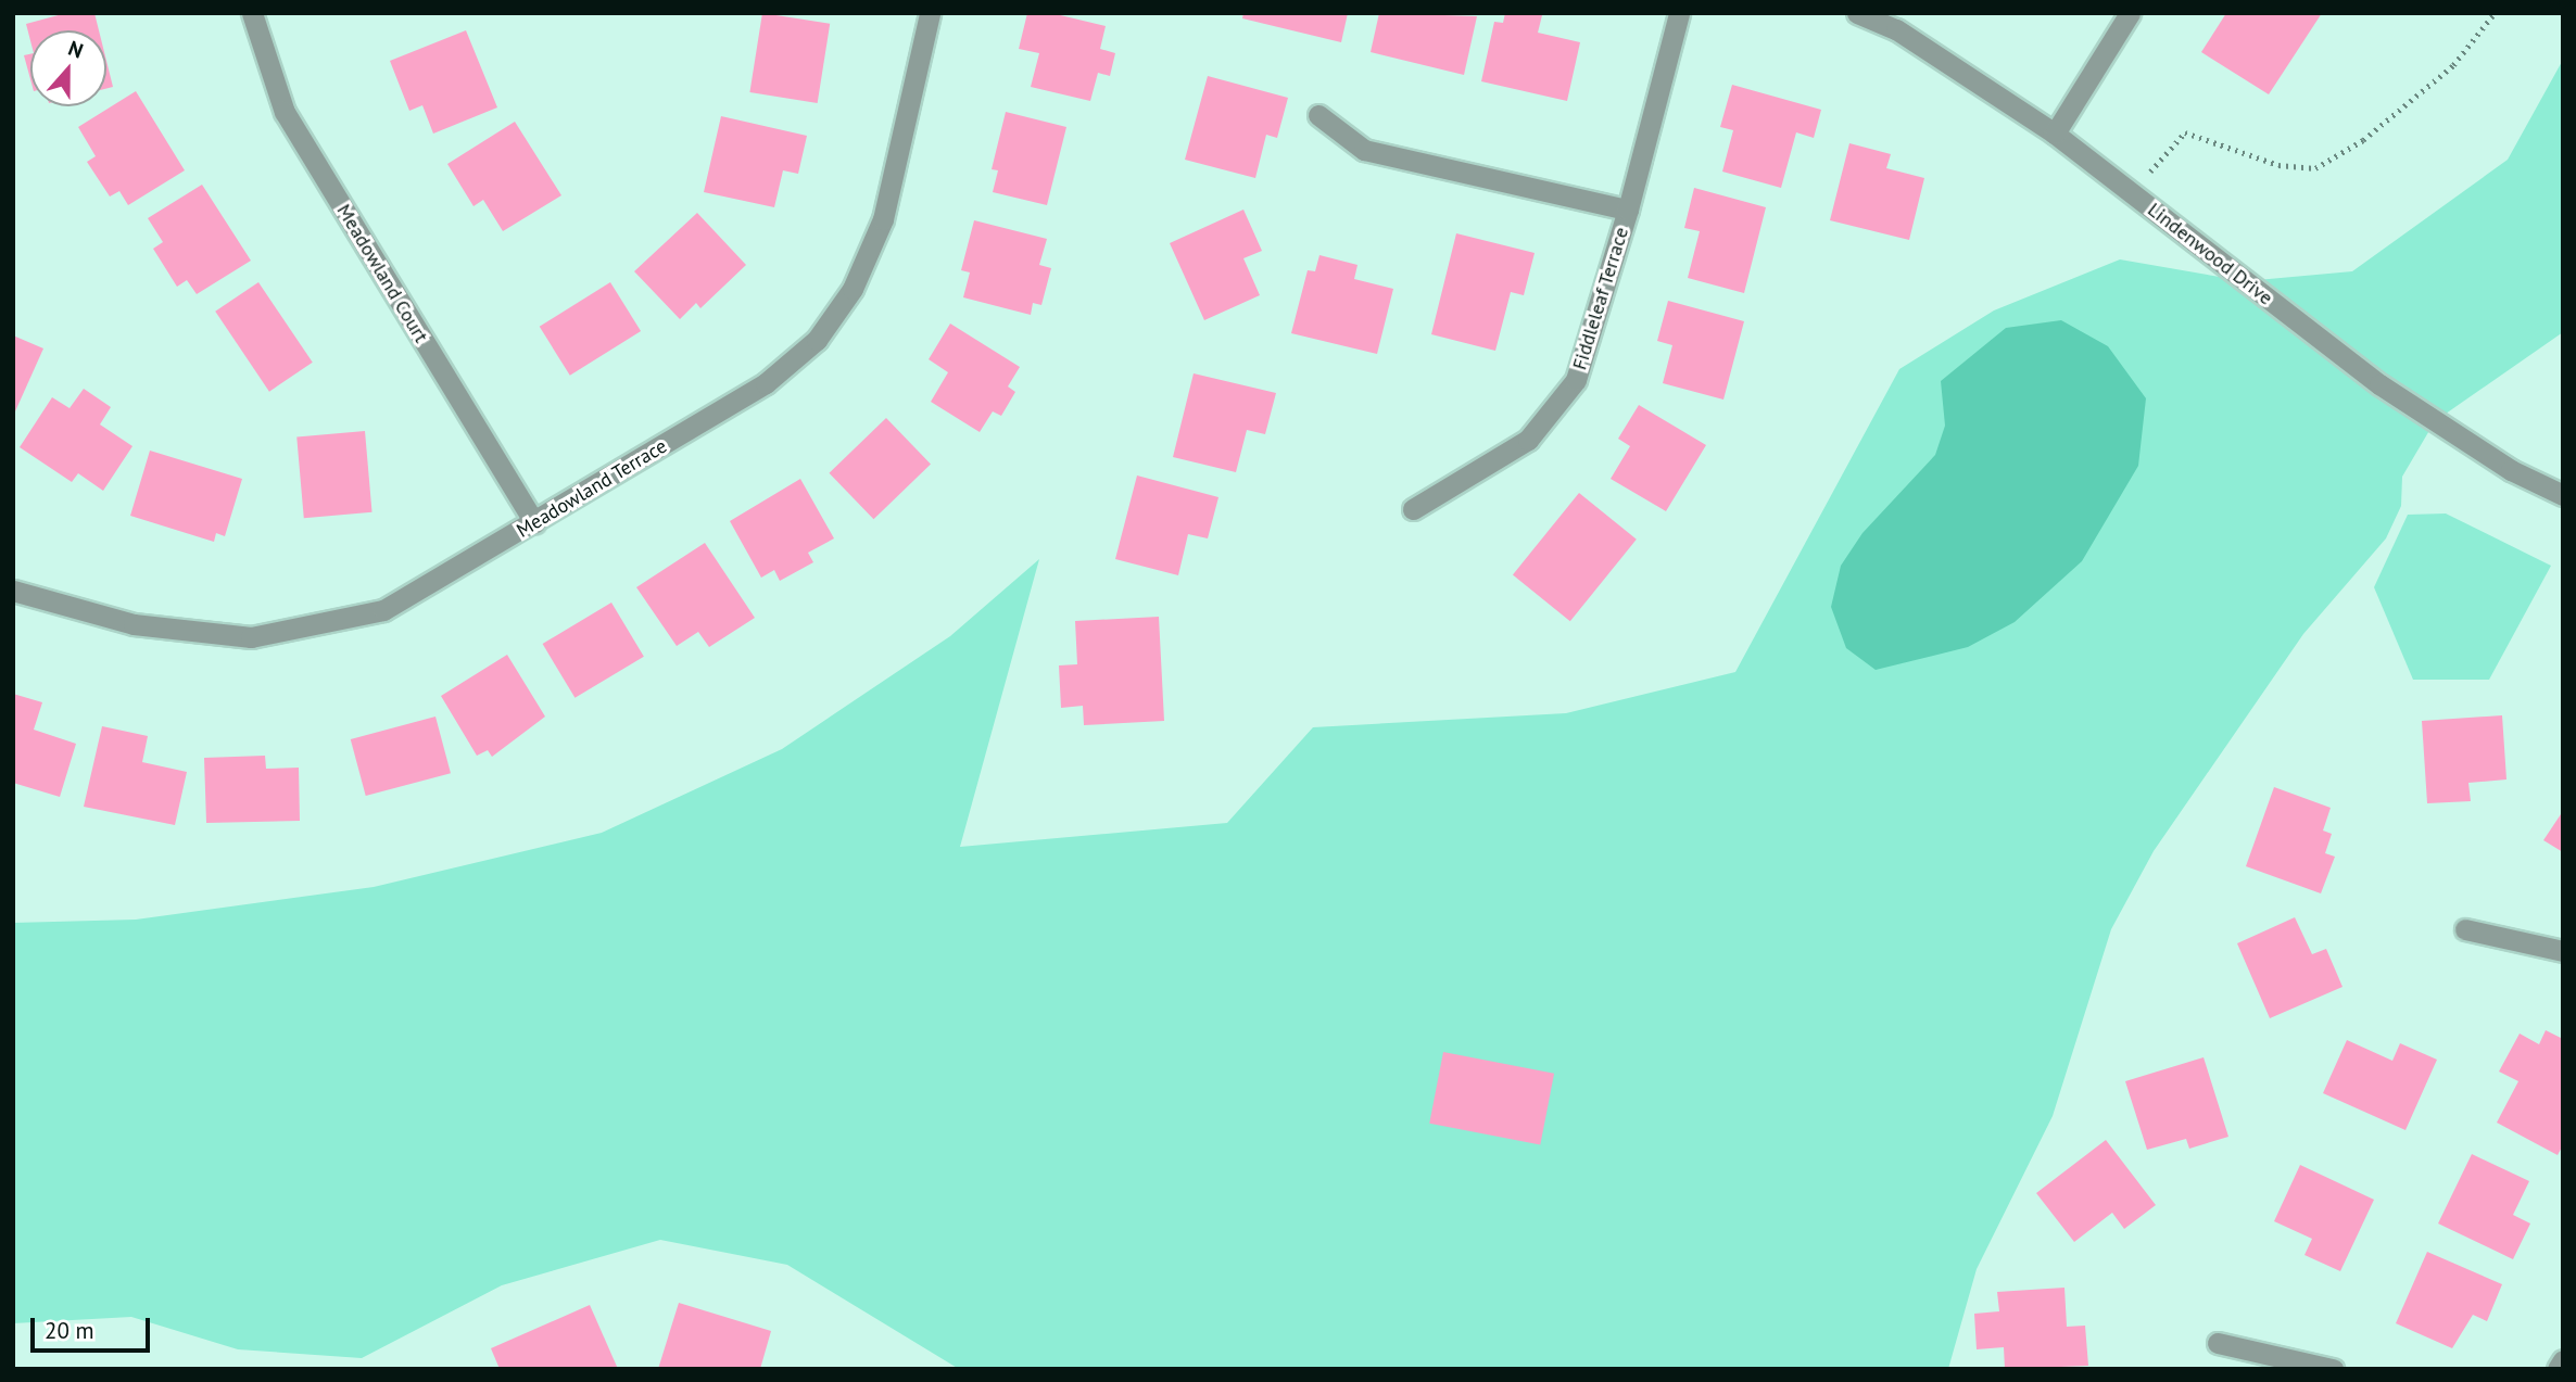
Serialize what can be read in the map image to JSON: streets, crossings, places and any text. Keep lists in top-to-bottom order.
{
  "streets": {
    "street": [
      "Lindenwood Drive",
      "Meadowland Court",
      "Fiddleleaf Terrace",
      "Meadowland Terrace"
    ]
  },
  "crossings": [
    ["Meadowland Court", "Meadowland Terrace"]
  ],
  "scale_bar": "20 m",
  "north": "top"
}
